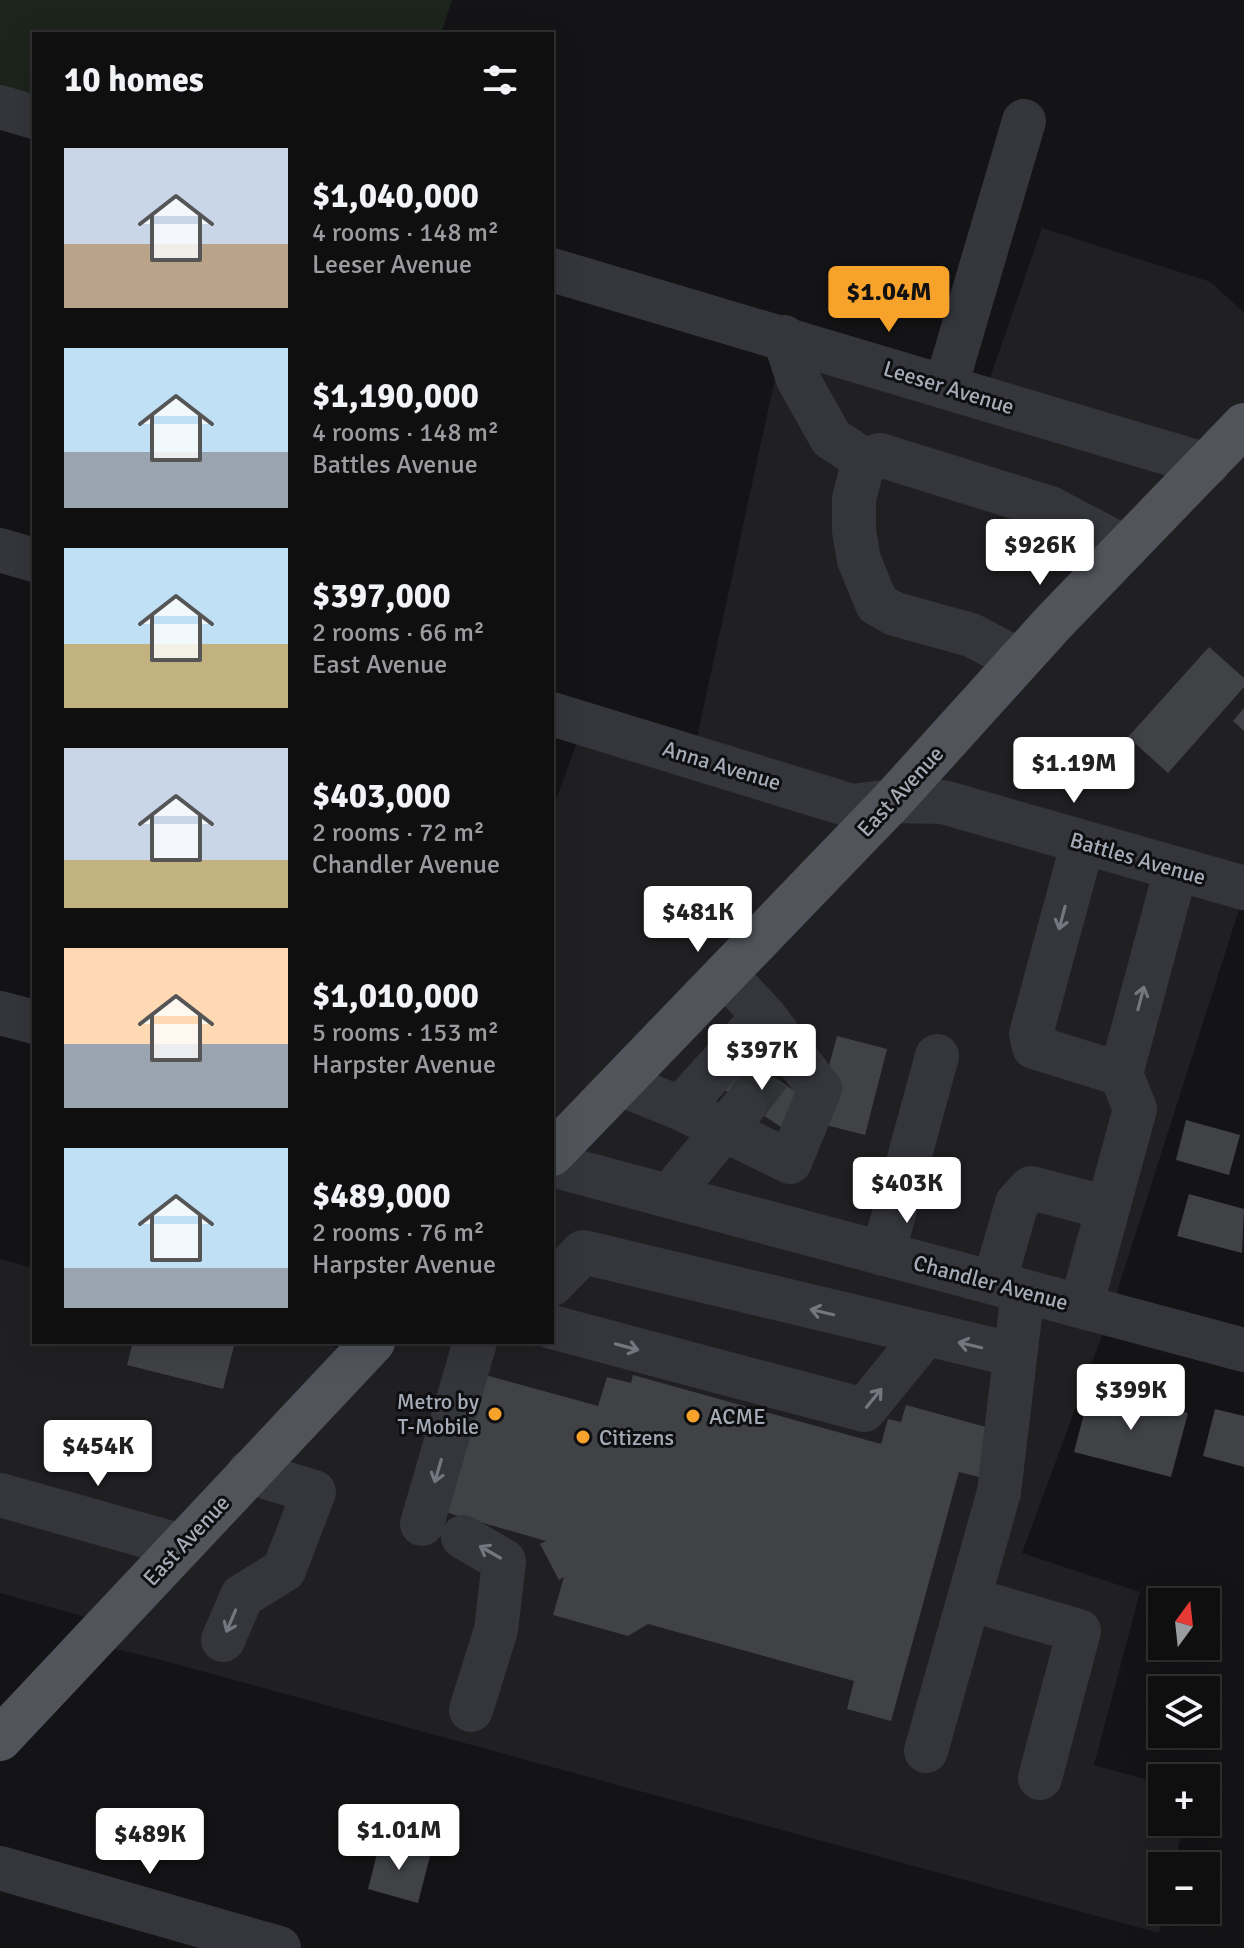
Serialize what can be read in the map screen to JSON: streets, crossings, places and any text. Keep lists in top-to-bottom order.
{
  "streets": {
    "main road": ["East Avenue"],
    "street": [
      "Leeser Avenue",
      "Anna Avenue",
      "Battles Avenue",
      "Chandler Avenue"
    ]
  },
  "crossings": [
    ["Leeser Avenue", "East Avenue"],
    ["Anna Avenue", "East Avenue"],
    ["Anna Avenue", "Battles Avenue"],
    ["East Avenue", "Battles Avenue"]
  ],
  "places": ["Metro by T-Mobile", "ACME", "Citizens"],
  "north": "top",
  "page": {
    "heading": "10 homes",
    "list": [
      {
        "name": "$1,040,000",
        "note": "4 rooms · 148 m² · Leeser Avenue"
      },
      {
        "name": "$1,190,000",
        "note": "4 rooms · 148 m² · Battles Avenue"
      },
      {
        "name": "$397,000",
        "note": "2 rooms · 66 m² · East Avenue"
      },
      {
        "name": "$403,000",
        "note": "2 rooms · 72 m² · Chandler Avenue"
      },
      {
        "name": "$1,010,000",
        "note": "5 rooms · 153 m² · Harpster Avenue"
      },
      {
        "name": "$489,000",
        "note": "2 rooms · 76 m² · Harpster Avenue"
      }
    ],
    "price": [
      "$1.04M",
      "$926K",
      "$1.19M",
      "$481K",
      "$397K",
      "$403K",
      "$399K",
      "$454K",
      "$1.01M",
      "$489K"
    ],
    "map_buttons": ["+", "−"]
  }
}
